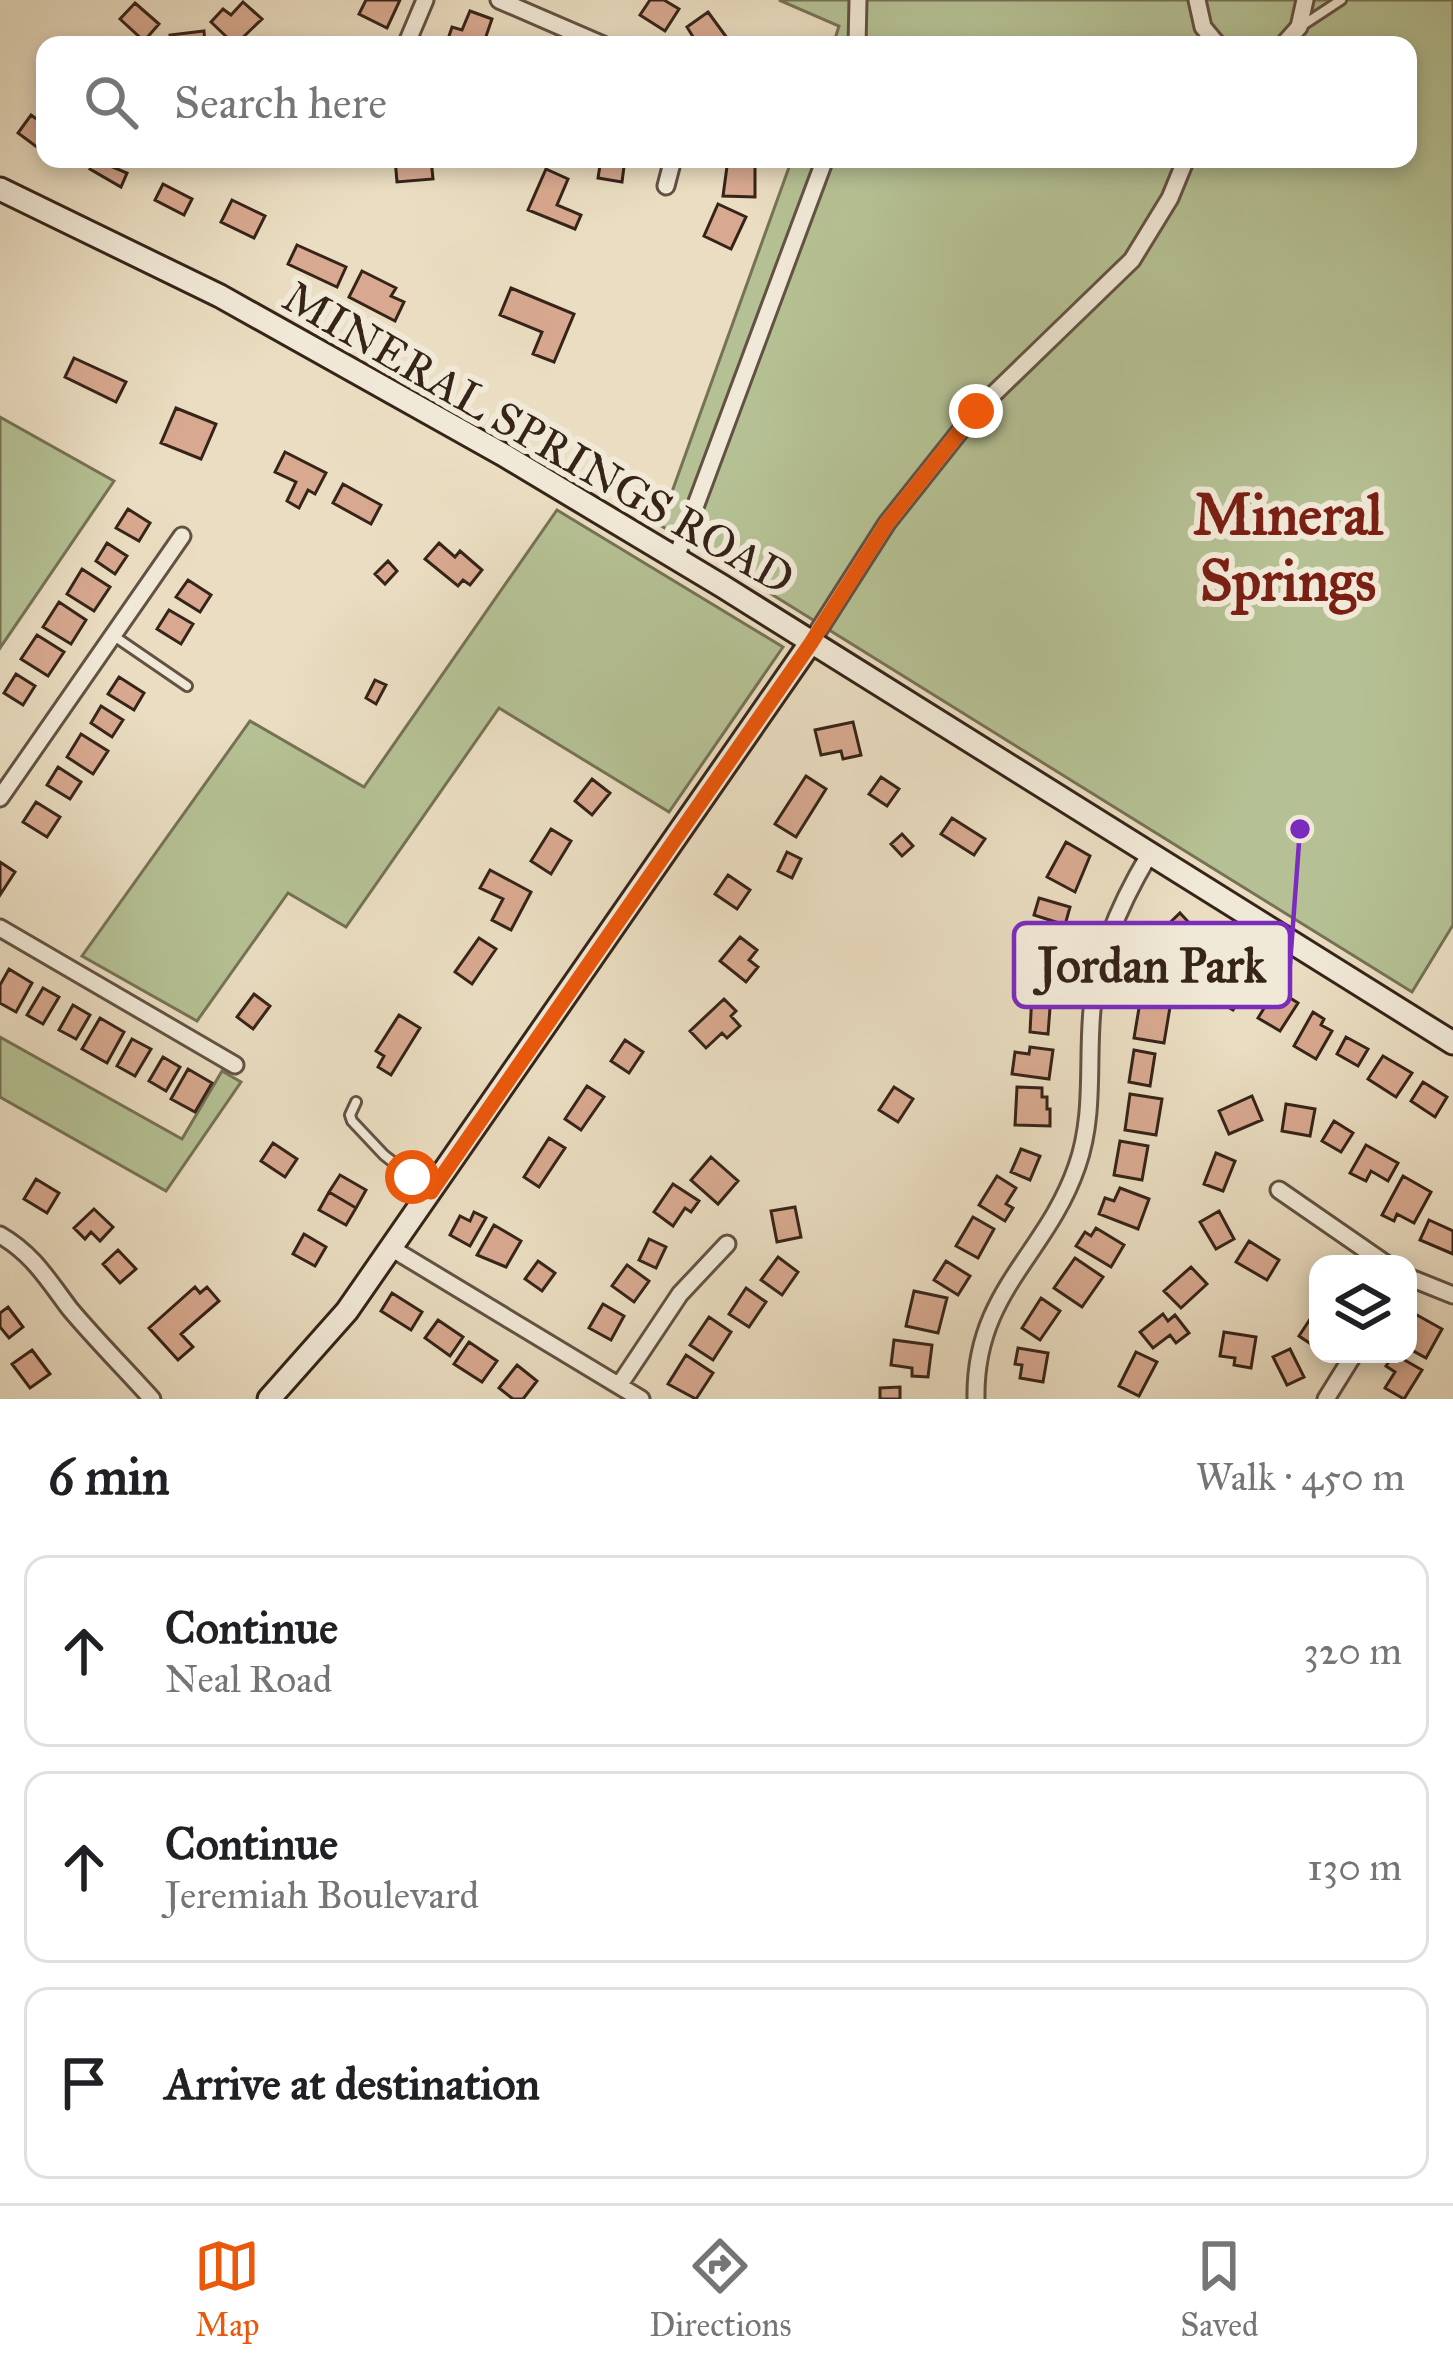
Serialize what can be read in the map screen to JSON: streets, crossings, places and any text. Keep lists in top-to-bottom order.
{
  "streets": {
    "street": ["MINERAL SPRINGS ROAD"]
  },
  "districts": ["Mineral Springs"],
  "places": ["Jordan Park"],
  "page": {
    "search": "Search here",
    "heading": ["6 min", "Walk · 450 m"],
    "list": [
      ["Continue", "Neal Road", "320 m"],
      ["Continue", "Jeremiah Boulevard", "130 m"],
      "Arrive at destination"
    ],
    "nav": ["Map", "Directions", "Saved"]
  }
}
